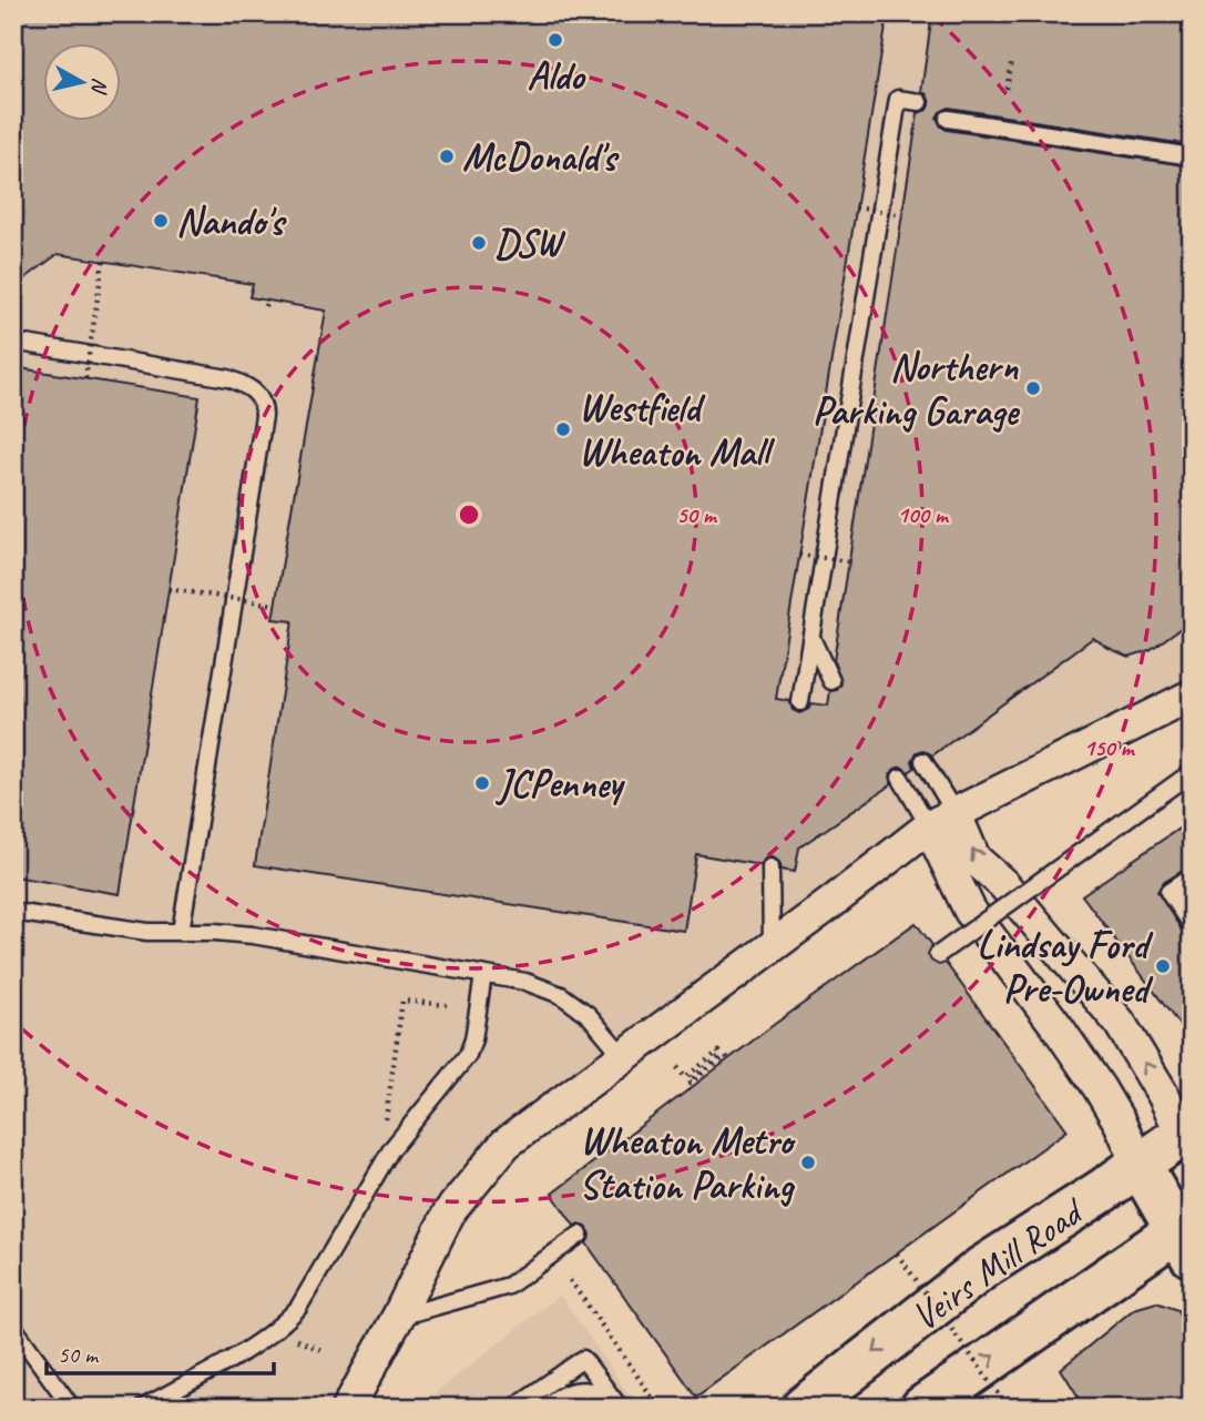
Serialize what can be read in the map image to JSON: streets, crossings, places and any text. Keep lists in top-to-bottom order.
{
  "streets": {
    "main road": ["Veirs Mill Road"]
  },
  "places": [
    "Aldo",
    "McDonald's",
    "Nando's",
    "DSW",
    "Northern Parking Garage",
    "Westfield Wheaton Mall",
    "JCPenney",
    "Lindsay Ford Pre-Owned",
    "Wheaton Metro Station Parking"
  ],
  "scale_bar": "50 m",
  "north": "right",
  "rings": ["50 m", "100 m", "150 m"]
}
